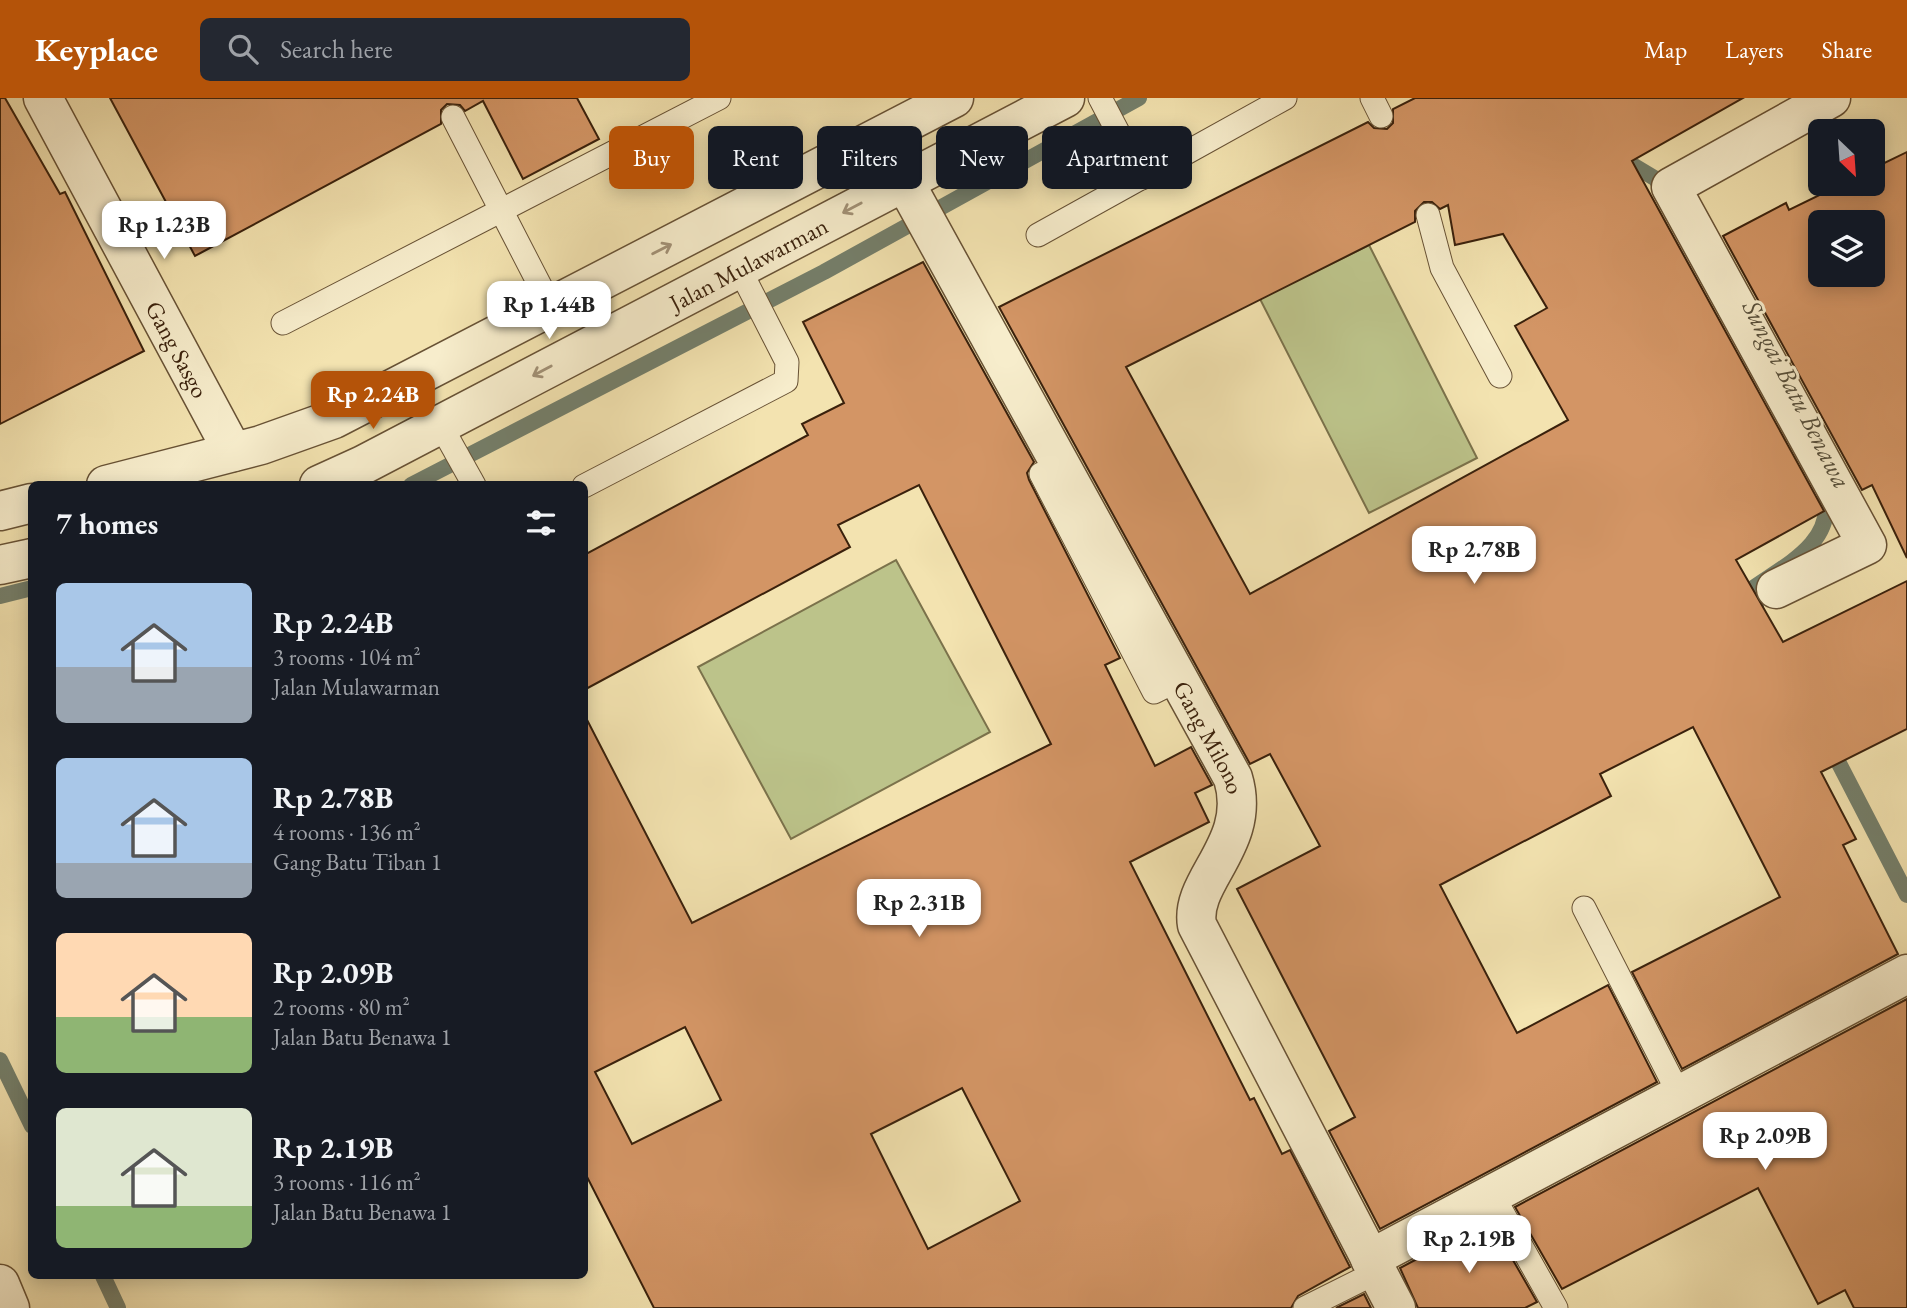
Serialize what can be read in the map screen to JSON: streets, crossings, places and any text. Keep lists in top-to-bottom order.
{
  "streets": {
    "street": ["Jalan Mulawarman", "Gang Sasgo", "Gang Milono"]
  },
  "crossings": [
    ["Jalan Mulawarman", "Gang Sasgo"]
  ],
  "water": ["Sungai Batu Benawa"],
  "north": "bottom right",
  "page": {
    "header": "Keyplace",
    "search": "Search here",
    "nav": ["Map", "Layers", "Share"],
    "chip": [
      "Buy",
      "Rent",
      "Filters",
      "New",
      "Apartment"
    ],
    "price": [
      "Rp 1.23B",
      "Rp 1.44B",
      "Rp 2.24B",
      "Rp 2.78B",
      "Rp 2.31B",
      "Rp 2.09B",
      "Rp 2.19B"
    ],
    "heading": "7 homes",
    "list": [
      {
        "name": "Rp 2.24B",
        "note": "3 rooms · 104 m² · Jalan Mulawarman"
      },
      {
        "name": "Rp 2.78B",
        "note": "4 rooms · 136 m² · Gang Batu Tiban 1"
      },
      {
        "name": "Rp 2.09B",
        "note": "2 rooms · 80 m² · Jalan Batu Benawa 1"
      },
      {
        "name": "Rp 2.19B",
        "note": "3 rooms · 116 m² · Jalan Batu Benawa 1"
      }
    ]
  }
}
